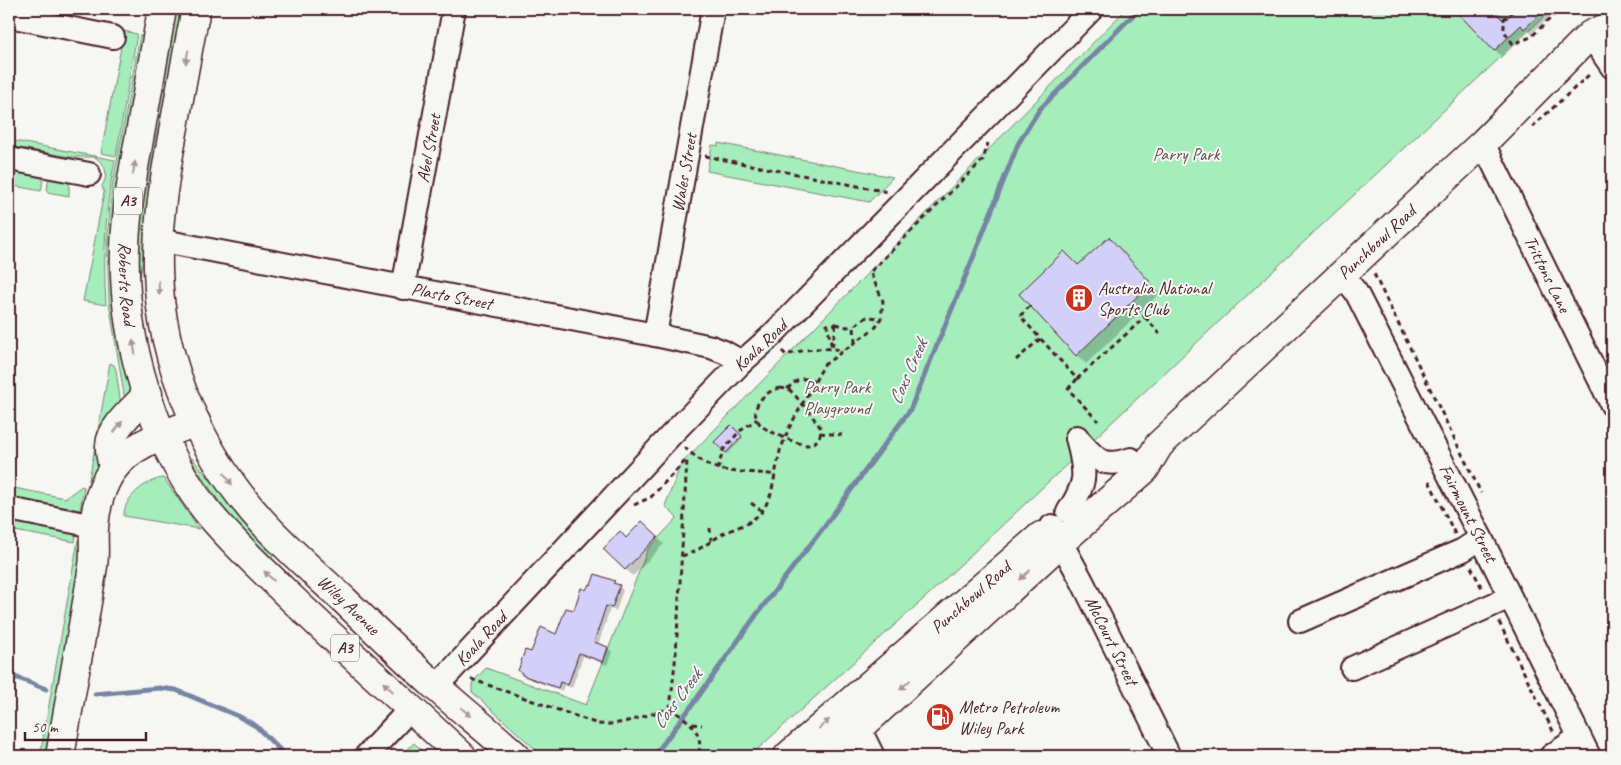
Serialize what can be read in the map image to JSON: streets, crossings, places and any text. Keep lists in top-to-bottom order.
{
  "streets": {
    "main road": [
      "A3",
      "Punchbowl Road",
      "Roberts Road",
      "Wiley Avenue"
    ],
    "street": [
      "Abel Street",
      "Wales Street",
      "Trittons Lane",
      "Plasto Street",
      "Koala Road",
      "Fairmount Street",
      "McCourt Street"
    ]
  },
  "crossings": [
    ["Abel Street", "Plasto Street"],
    ["Wales Street", "Plasto Street"],
    ["Punchbowl Road", "Trittons Lane"],
    ["Punchbowl Road", "Fairmount Street"],
    ["Punchbowl Road", "McCourt Street"],
    ["Roberts Road", "Plasto Street"],
    ["Roberts Road", "Wiley Avenue"],
    ["Plasto Street", "Koala Road"],
    ["Koala Road", "Wiley Avenue"]
  ],
  "water": ["Coxs Creek"],
  "parks": ["Parry Park", "Parry Park Playground"],
  "places": {
    "building": ["Australia National Sports Club"],
    "fuel station": ["Metro Petroleum Wiley Park"]
  },
  "scale_bar": "50 m"
}
